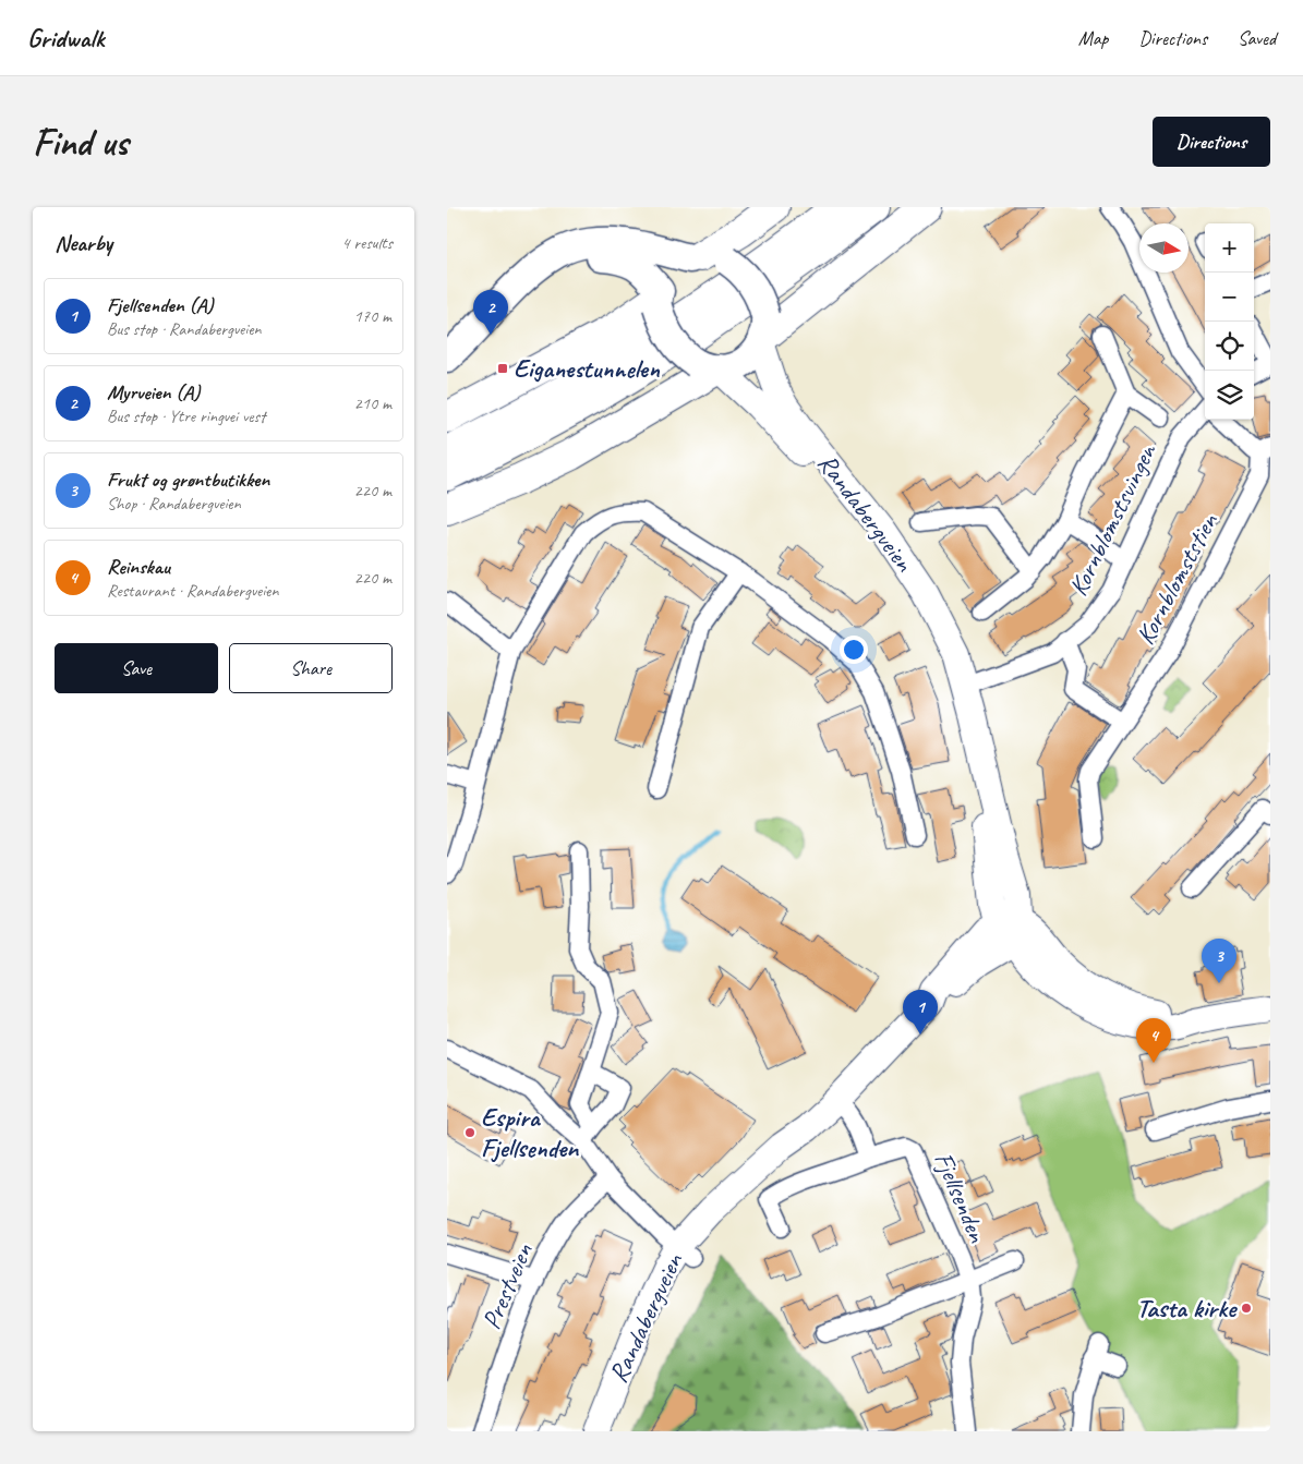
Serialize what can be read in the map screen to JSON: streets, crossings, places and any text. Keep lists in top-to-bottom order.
{
  "streets": {
    "main road": ["Randabergveien"],
    "street": [
      "Kornblomstsvingen",
      "Kornblomststien",
      "Fjellsenden",
      "Prestveien"
    ]
  },
  "crossings": [
    ["Randabergveien", "Kornblomstsvingen"]
  ],
  "places": {
    "transit": ["Eiganestunnelen"],
    "other": ["Espira Fjellsenden", "Tasta kirke"]
  },
  "north": "right",
  "page": {
    "header": "Gridwalk",
    "nav": ["Map", "Directions", "Saved"],
    "buttons": [
      "Directions",
      ["Save", "Share"]
    ],
    "title": "Find us",
    "heading": ["Nearby", "4 results"],
    "map_buttons": ["+", "−"],
    "list": [
      {
        "mark": "1",
        "name": "Fjellsenden (A)",
        "note": "Bus stop · Randabergveien",
        "value": "170 m"
      },
      {
        "mark": "2",
        "name": "Myrveien (A)",
        "note": "Bus stop · Ytre ringvei vest",
        "value": "210 m"
      },
      {
        "mark": "3",
        "name": "Frukt og grøntbutikken",
        "note": "Shop · Randabergveien",
        "value": "220 m"
      },
      {
        "mark": "4",
        "name": "Reinskau",
        "note": "Restaurant · Randabergveien",
        "value": "220 m"
      }
    ],
    "pins": [
      "2",
      "3",
      "1",
      "4"
    ]
  }
}
